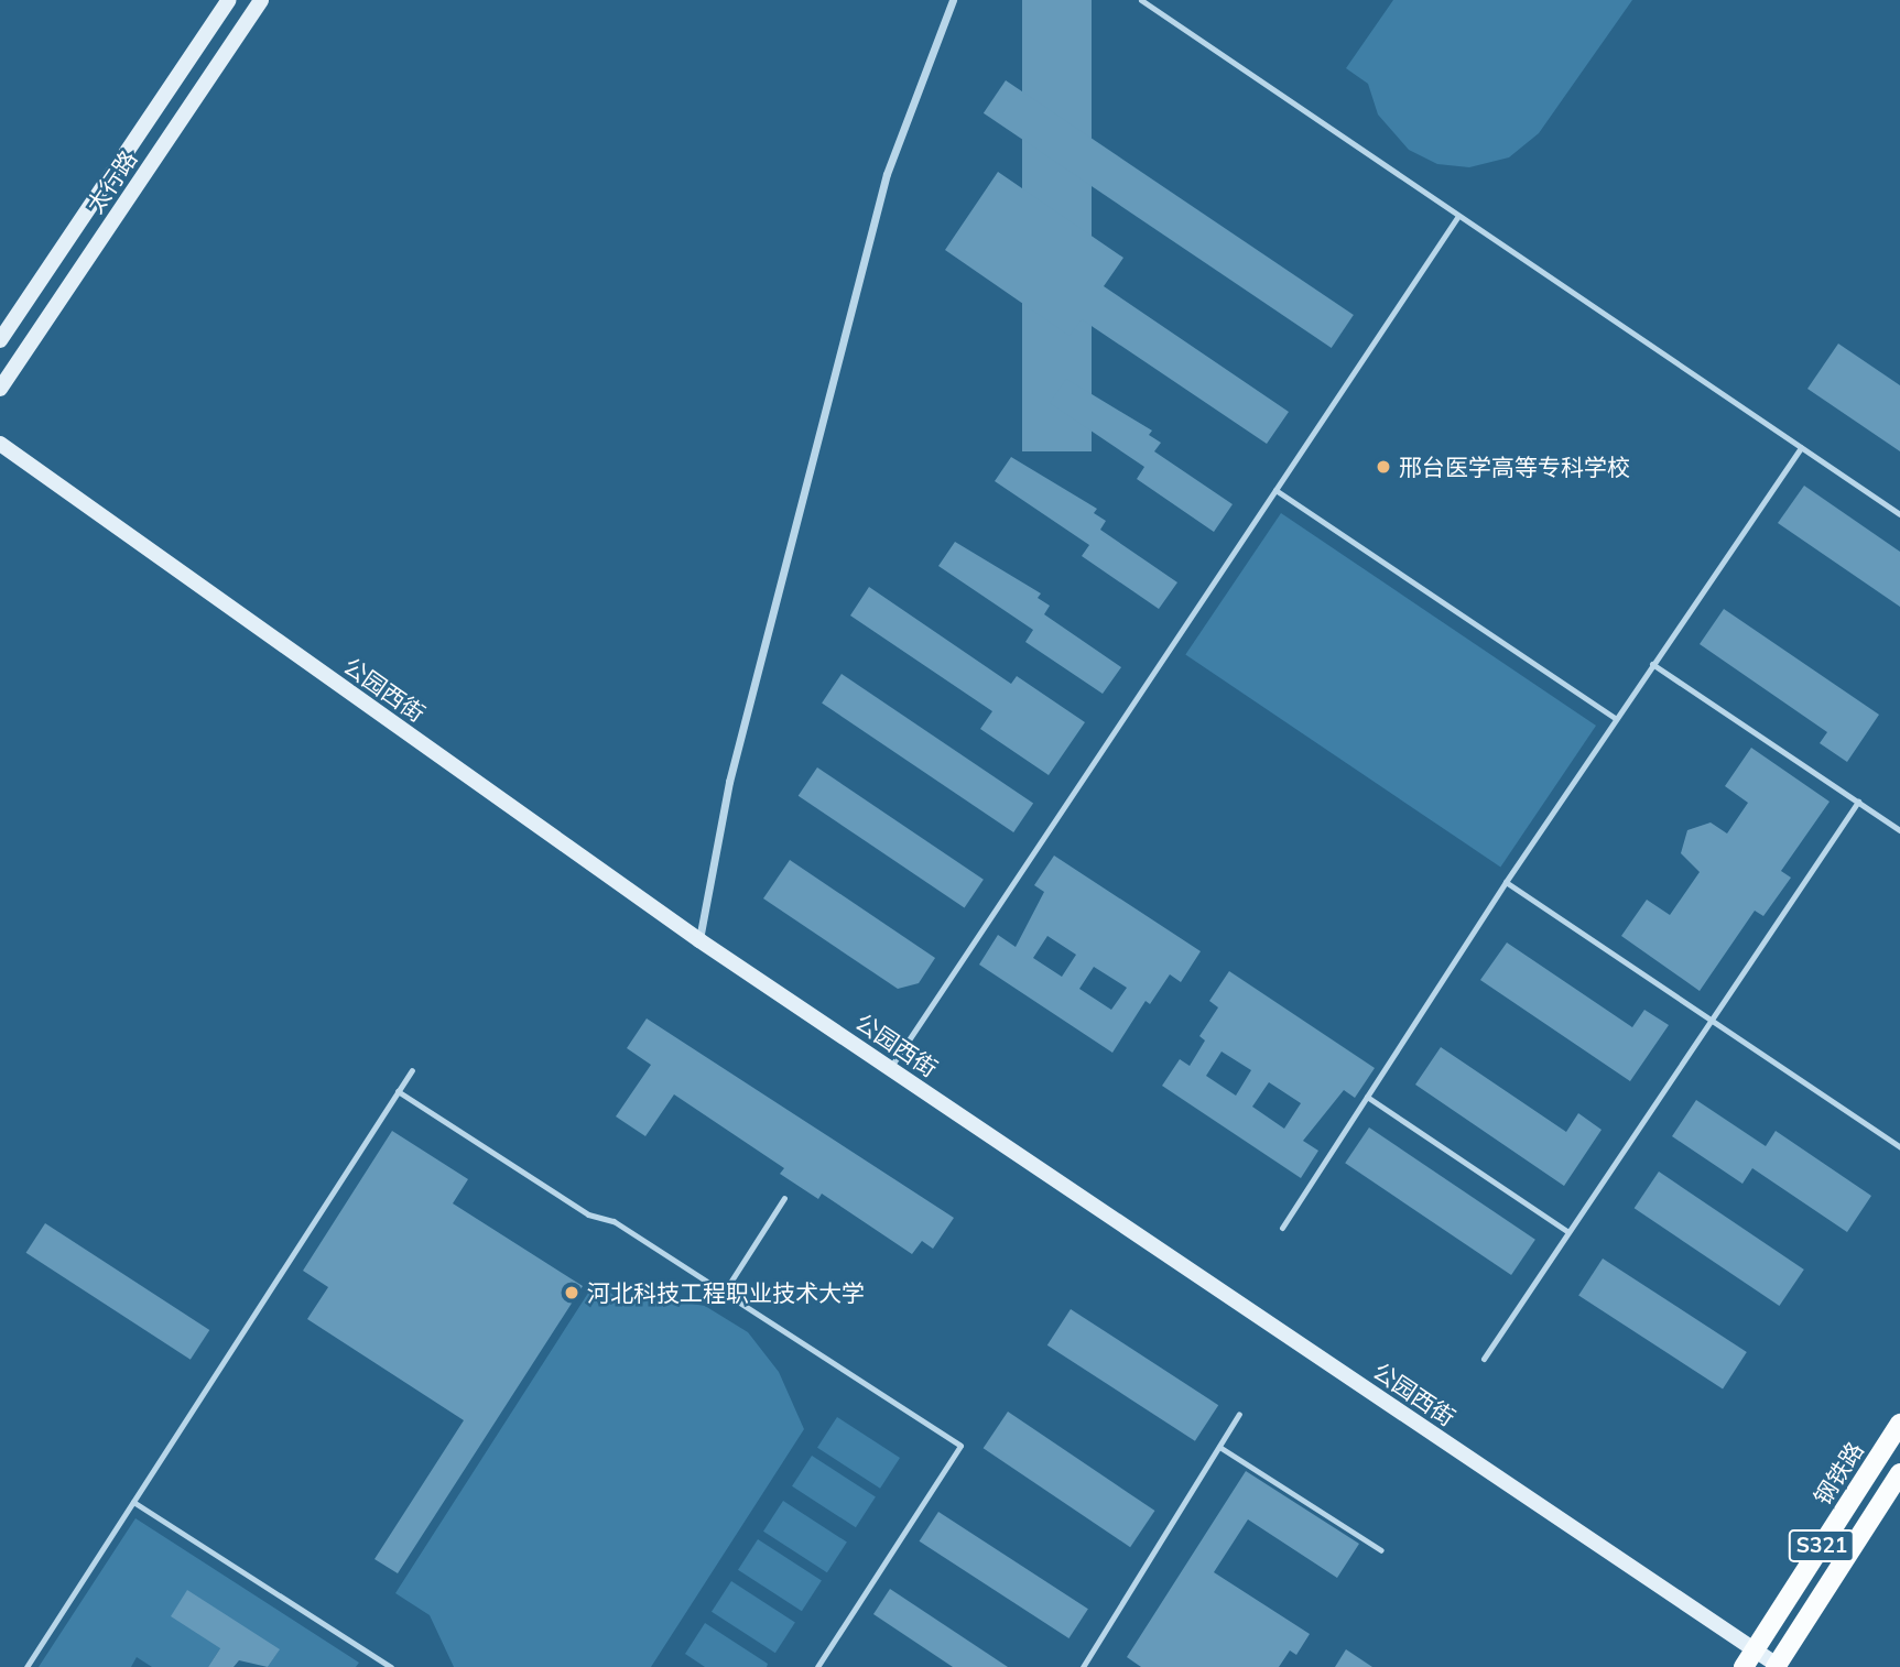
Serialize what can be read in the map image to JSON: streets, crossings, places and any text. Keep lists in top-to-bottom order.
{
  "streets": {
    "main road": ["钢铁路", "S321"],
    "street": ["太行路", "公园西街"]
  },
  "crossings": [
    ["公园西街", "钢铁路"],
    ["公园西街", "S321"]
  ],
  "places": ["邢台医学高等专科学校", "河北科技工程职业技术大学"]
}
